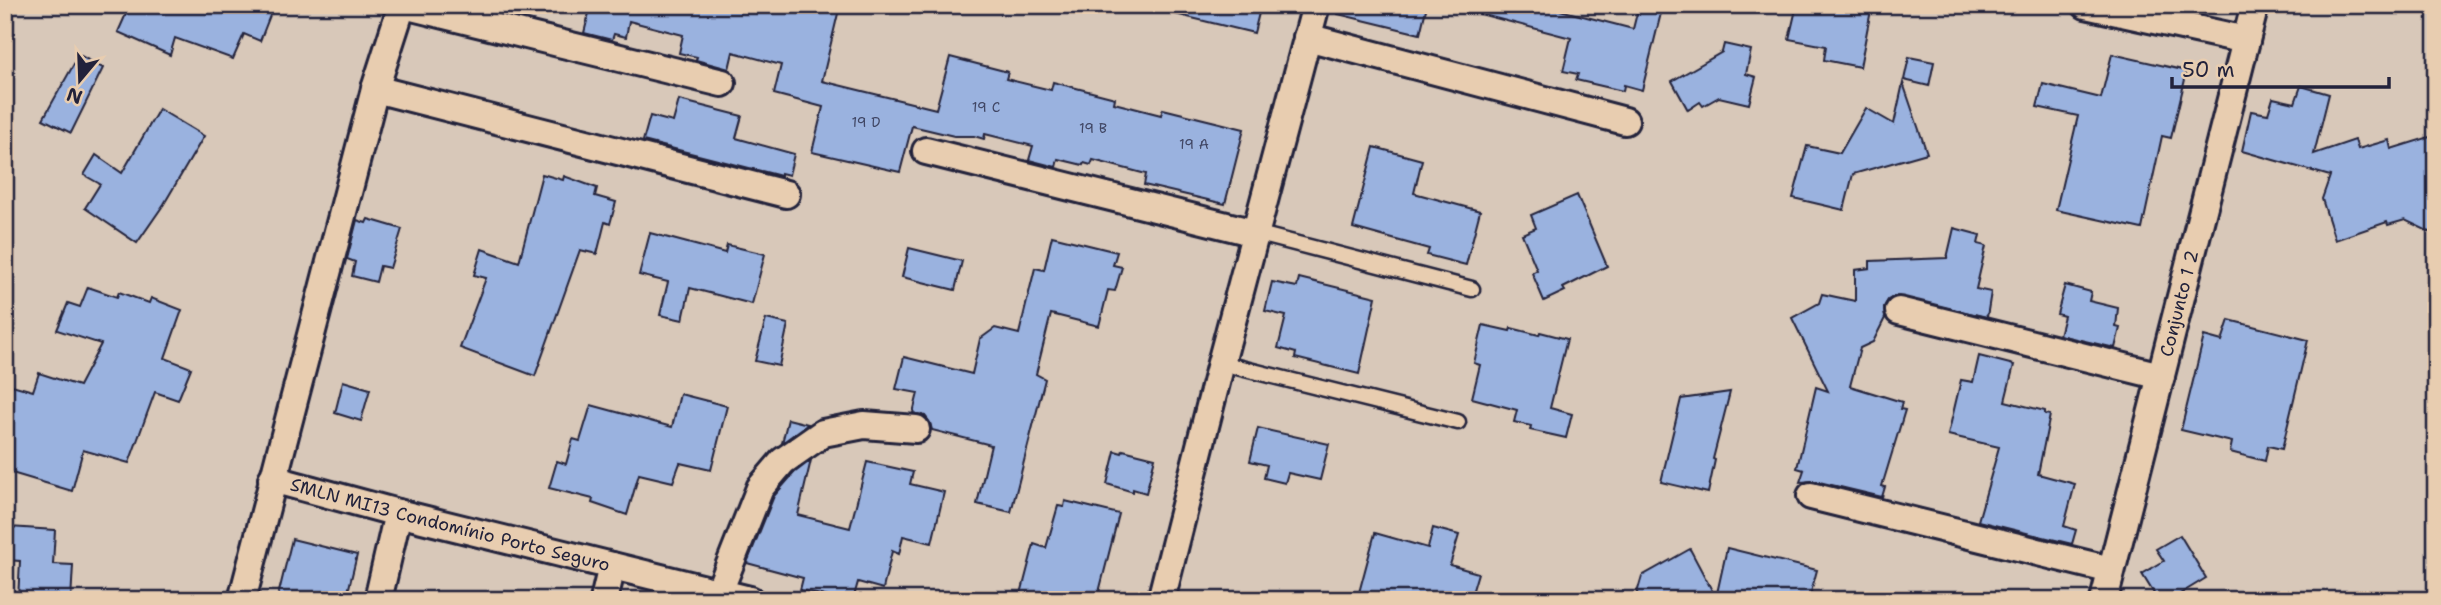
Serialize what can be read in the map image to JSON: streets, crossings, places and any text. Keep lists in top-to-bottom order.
{
  "streets": {
    "street": ["Conjunto 1 2", "SMLN MI13 Condomínio Porto Seguro"]
  },
  "house_numbers": [
    "19 C",
    "19 D",
    "19 B",
    "19 A"
  ],
  "scale_bar": "50 m",
  "north": "bottom"
}
